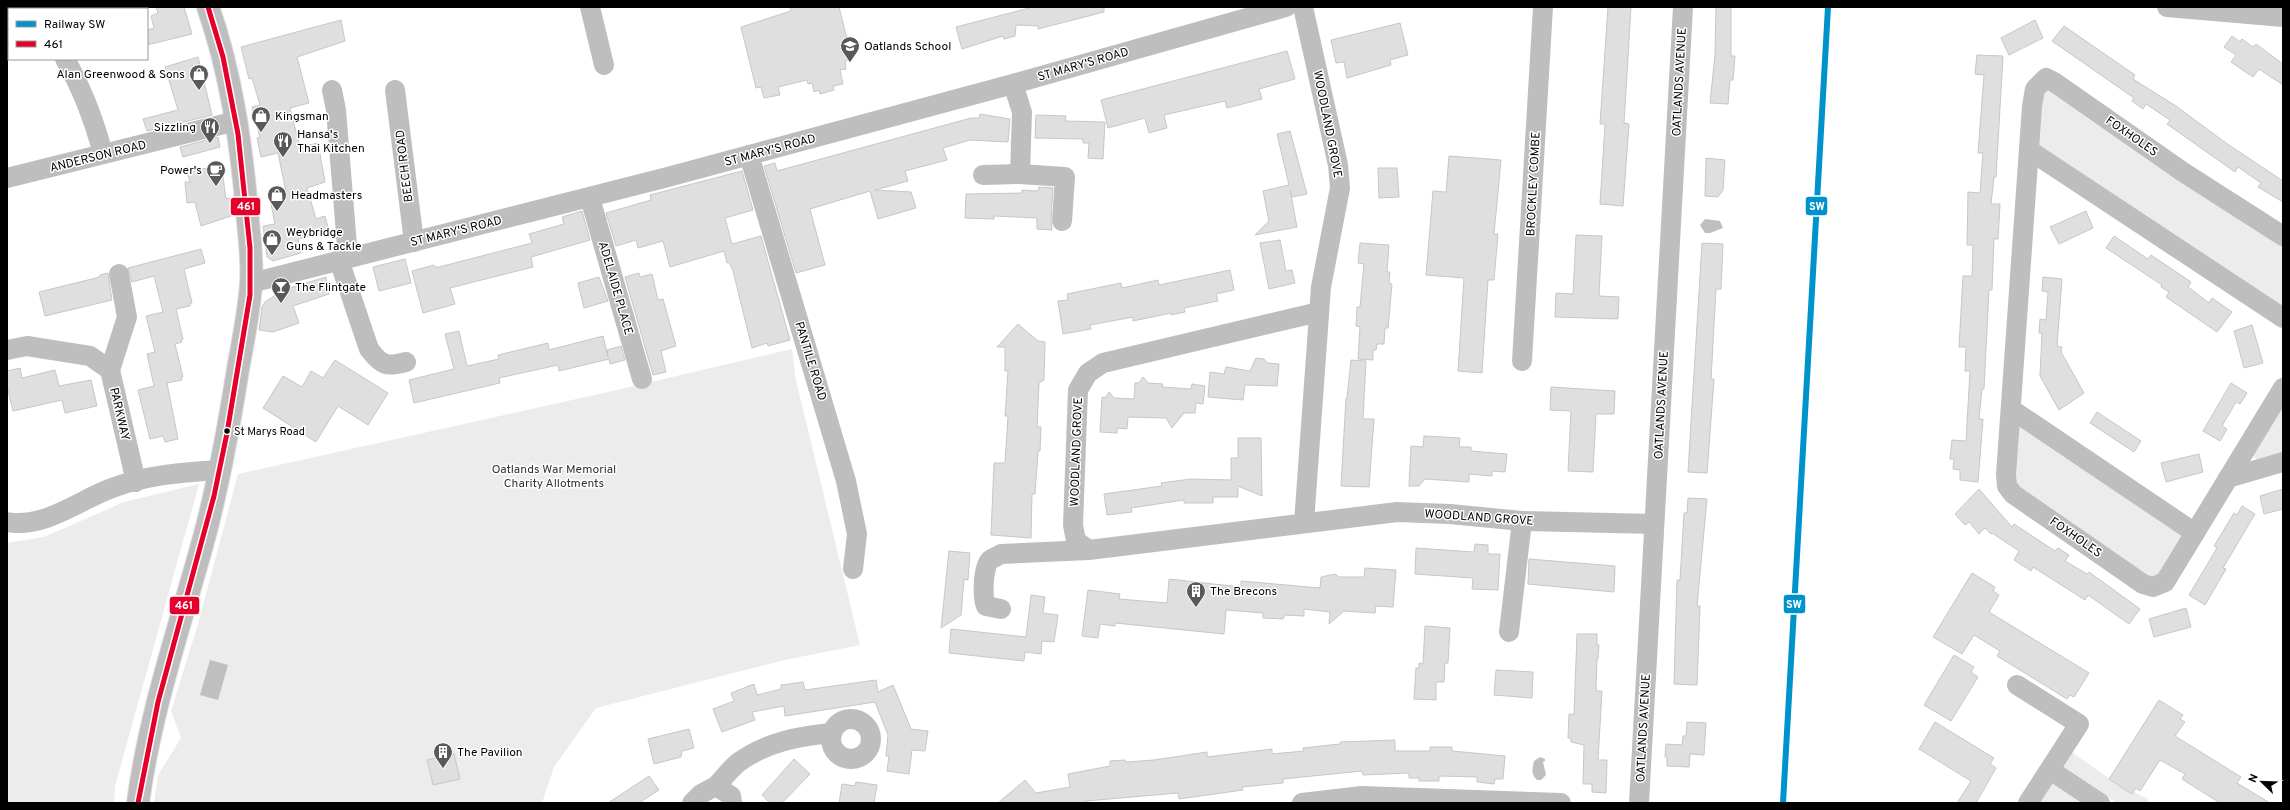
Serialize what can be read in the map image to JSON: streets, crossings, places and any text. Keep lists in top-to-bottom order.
{
  "streets": {
    "street": [
      "ST MARY'S ROAD",
      "OATLANDS AVENUE",
      "WOODLAND GROVE",
      "FOXHOLES",
      "ANDERSON ROAD",
      "BEECH ROAD",
      "BROCKLEY COMBE",
      "ADELAIDE PLACE",
      "PANTILE ROAD",
      "PARKWAY"
    ]
  },
  "crossings": [
    ["ST MARY'S ROAD", "BEECH ROAD"],
    ["ST MARY'S ROAD", "ADELAIDE PLACE"],
    ["ST MARY'S ROAD", "PANTILE ROAD"],
    ["OATLANDS AVENUE", "WOODLAND GROVE"]
  ],
  "parks": ["Oatlands War Memorial Charity Allotments"],
  "places": {
    "school or university": ["Oatlands School"],
    "shop": [
      "Alan Greenwood & Sons",
      "Kingsman",
      "Headmasters",
      "Weybridge Guns & Tackle"
    ],
    "restaurant": ["Sizzling", "Hansa's Thai Kitchen"],
    "cafe": ["Power's"],
    "bar": ["The Flintgate"],
    "other": ["St Marys Road"],
    "building": ["The Brecons", "The Pavilion"]
  },
  "lines": ["rail line SW", "transit line 461"],
  "legend": ["Railway SW", "461"],
  "north": "top left"
}
